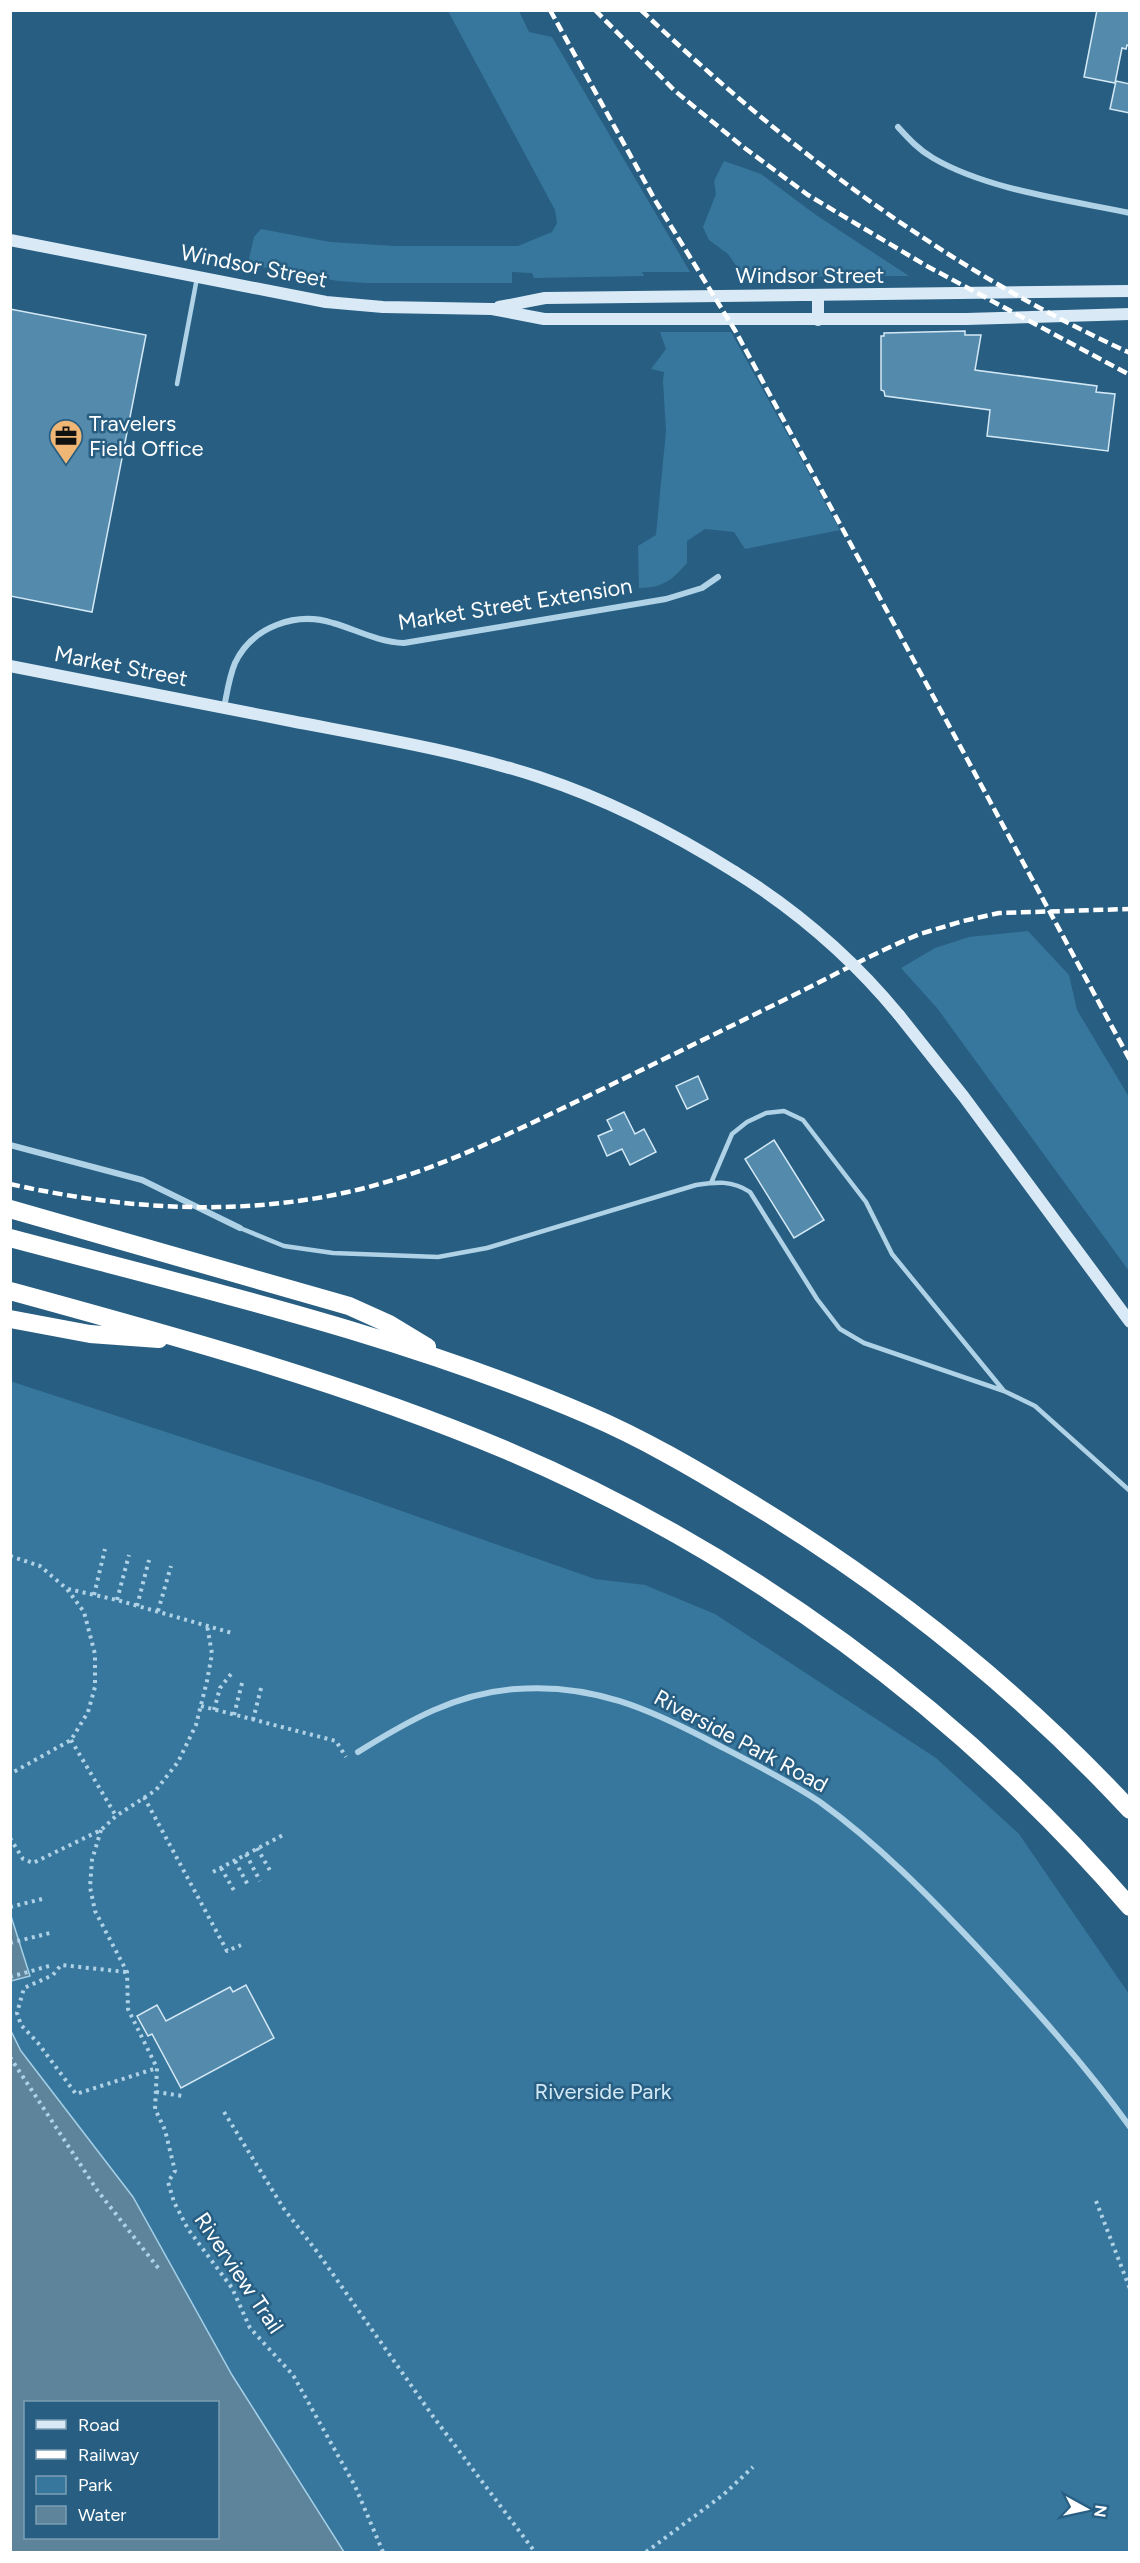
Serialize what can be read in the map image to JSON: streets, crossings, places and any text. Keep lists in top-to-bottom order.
{
  "streets": {
    "main road": ["Windsor Street", "Market Street"],
    "street": ["Market Street Extension", "Riverside Park Road"],
    "path": ["Riverview Trail"]
  },
  "crossings": [
    ["Market Street Extension", "Market Street"]
  ],
  "parks": ["Riverside Park"],
  "places": {
    "office": ["Travelers Field Office"]
  },
  "legend": [
    "Road",
    "Railway",
    "Park",
    "Water"
  ],
  "north": "right"
}
